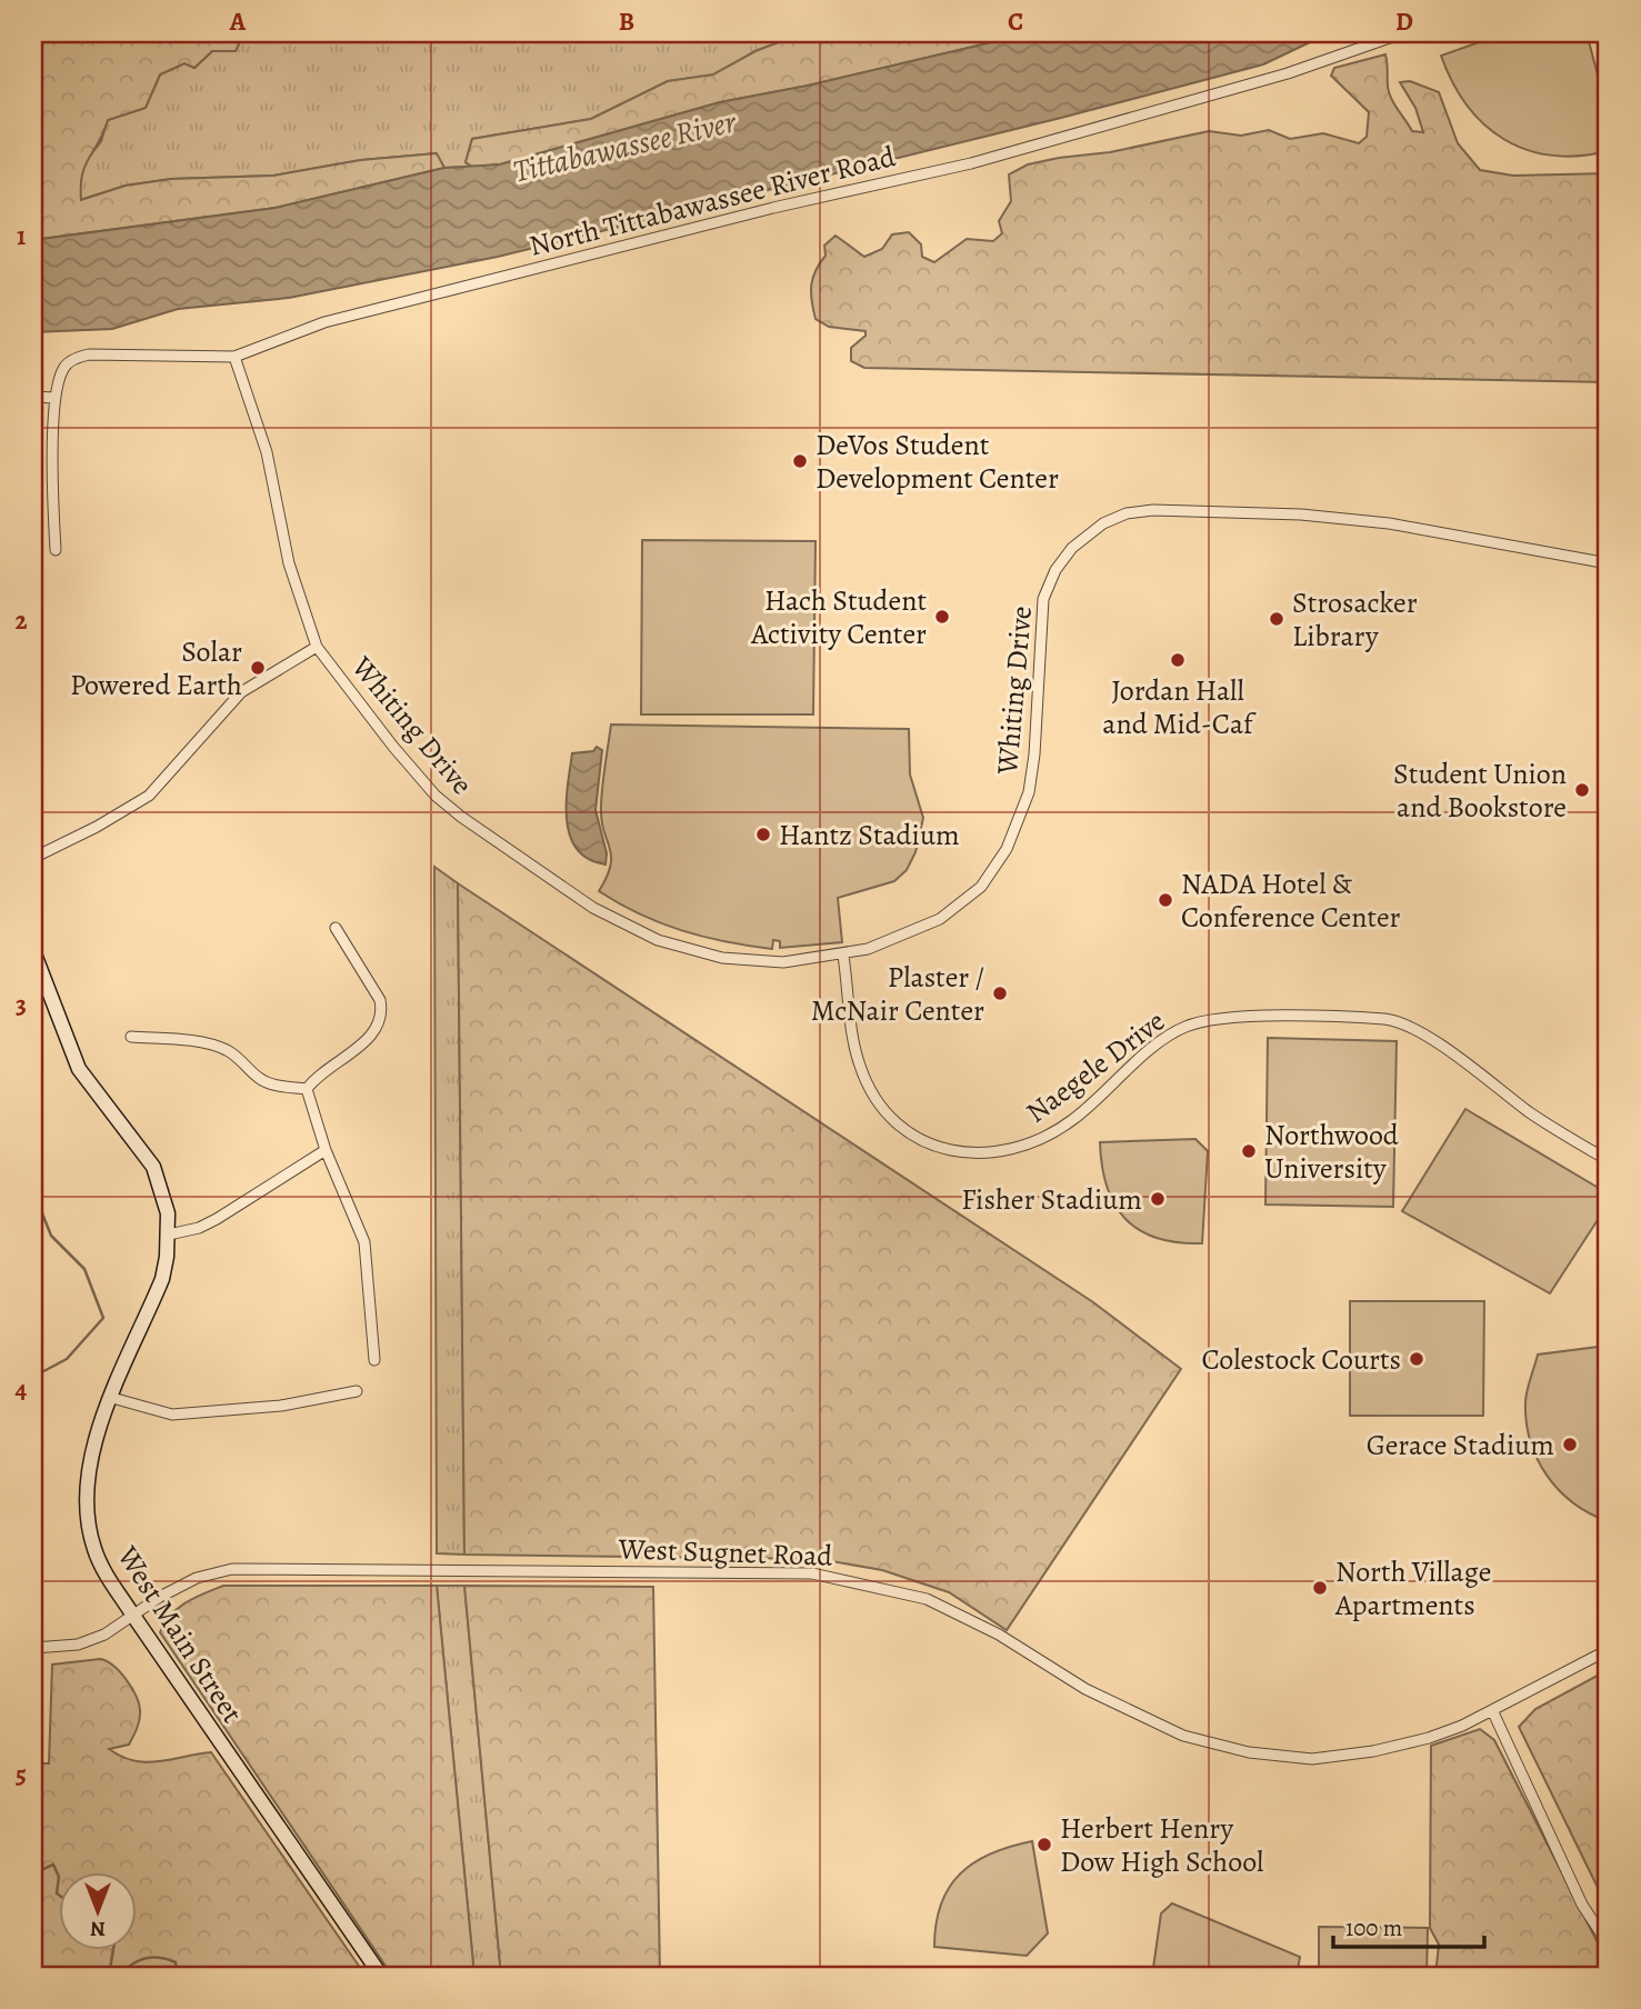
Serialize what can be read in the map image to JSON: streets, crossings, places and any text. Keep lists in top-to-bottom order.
{
  "streets": {
    "street": [
      "North Tittabawassee River Road",
      "Whiting Drive",
      "Naegele Drive",
      "West Sugnet Road",
      "West Main Street"
    ]
  },
  "crossings": [
    ["North Tittabawassee River Road", "Whiting Drive"],
    ["Whiting Drive", "Naegele Drive"],
    ["West Sugnet Road", "West Main Street"]
  ],
  "water": ["Tittabawassee River"],
  "places": [
    "DeVos Student Development Center",
    "Hach Student Activity Center",
    "Strosacker Library",
    "Jordan Hall and Mid-Caf",
    "Solar Powered Earth",
    "Student Union and Bookstore",
    "Hantz Stadium",
    "NADA Hotel & Conference Center",
    "Plaster / McNair Center",
    "Northwood University",
    "Fisher Stadium",
    "Colestock Courts",
    "Gerace Stadium",
    "North Village Apartments",
    "Herbert Henry Dow High School"
  ],
  "scale_bar": "100 m",
  "north": "bottom",
  "grid": {
    "columns": [
      "A",
      "B",
      "C",
      "D"
    ],
    "rows": [
      "1",
      "2",
      "3",
      "4",
      "5"
    ]
  }
}
